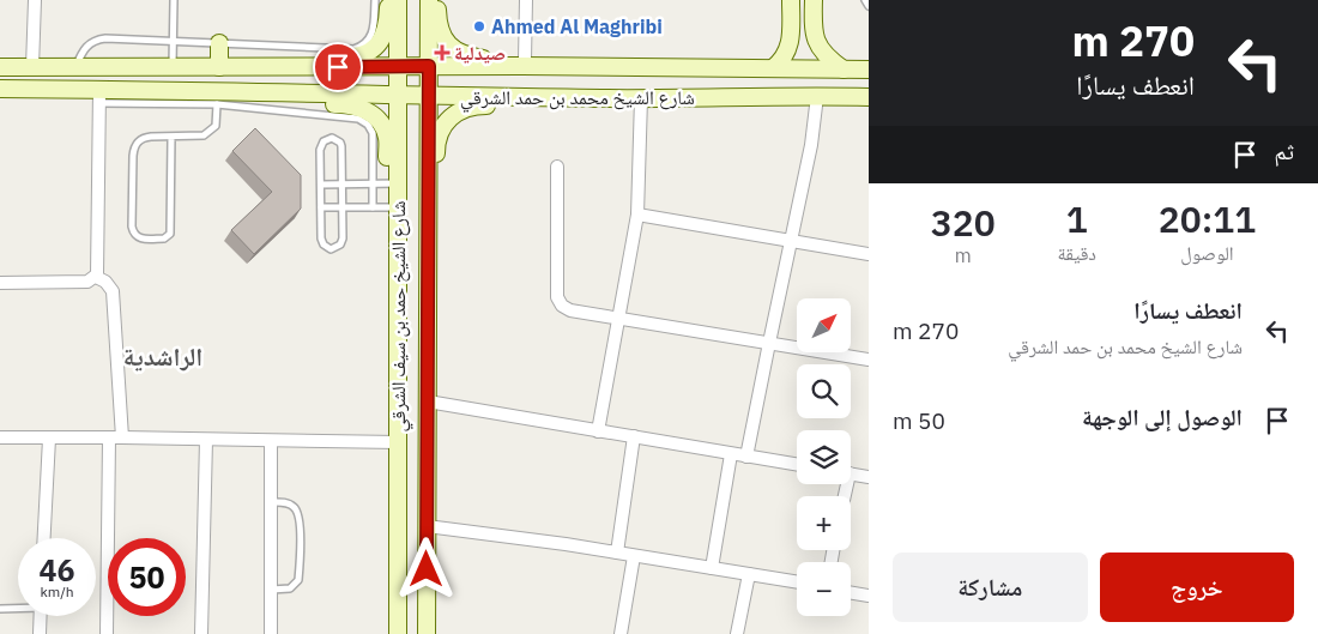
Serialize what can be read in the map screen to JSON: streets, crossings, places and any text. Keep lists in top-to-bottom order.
{
  "streets": {
    "main road": ["شارع الشيخ محمد بن حمد الشرقي", "شارع الشيخ حمد بن سيف الشرقي"]
  },
  "crossings": [
    ["شارع الشيخ محمد بن حمد الشرقي", "شارع الشيخ حمد بن سيف الشرقي"]
  ],
  "districts": ["الراشدية"],
  "places": {
    "other": ["Ahmed Al Maghribi"],
    "health": ["صيدلية"]
  },
  "north": "top right",
  "page": {
    "turn": ["270 m", "انعطف يسارًا"],
    "then": "ثم",
    "eta": [
      "20:11",
      "الوصول",
      "1",
      "دقيقة",
      "320",
      "m"
    ],
    "list": [
      {
        "name": "انعطف يسارًا",
        "note": "شارع الشيخ محمد بن حمد الشرقي",
        "value": "270 m"
      },
      {
        "name": "الوصول إلى الوجهة",
        "value": "50 m"
      }
    ],
    "map_buttons": ["+", "−"],
    "speed": "46 km/h",
    "limit": "50",
    "buttons": ["خروج", "مشاركة"]
  }
}
